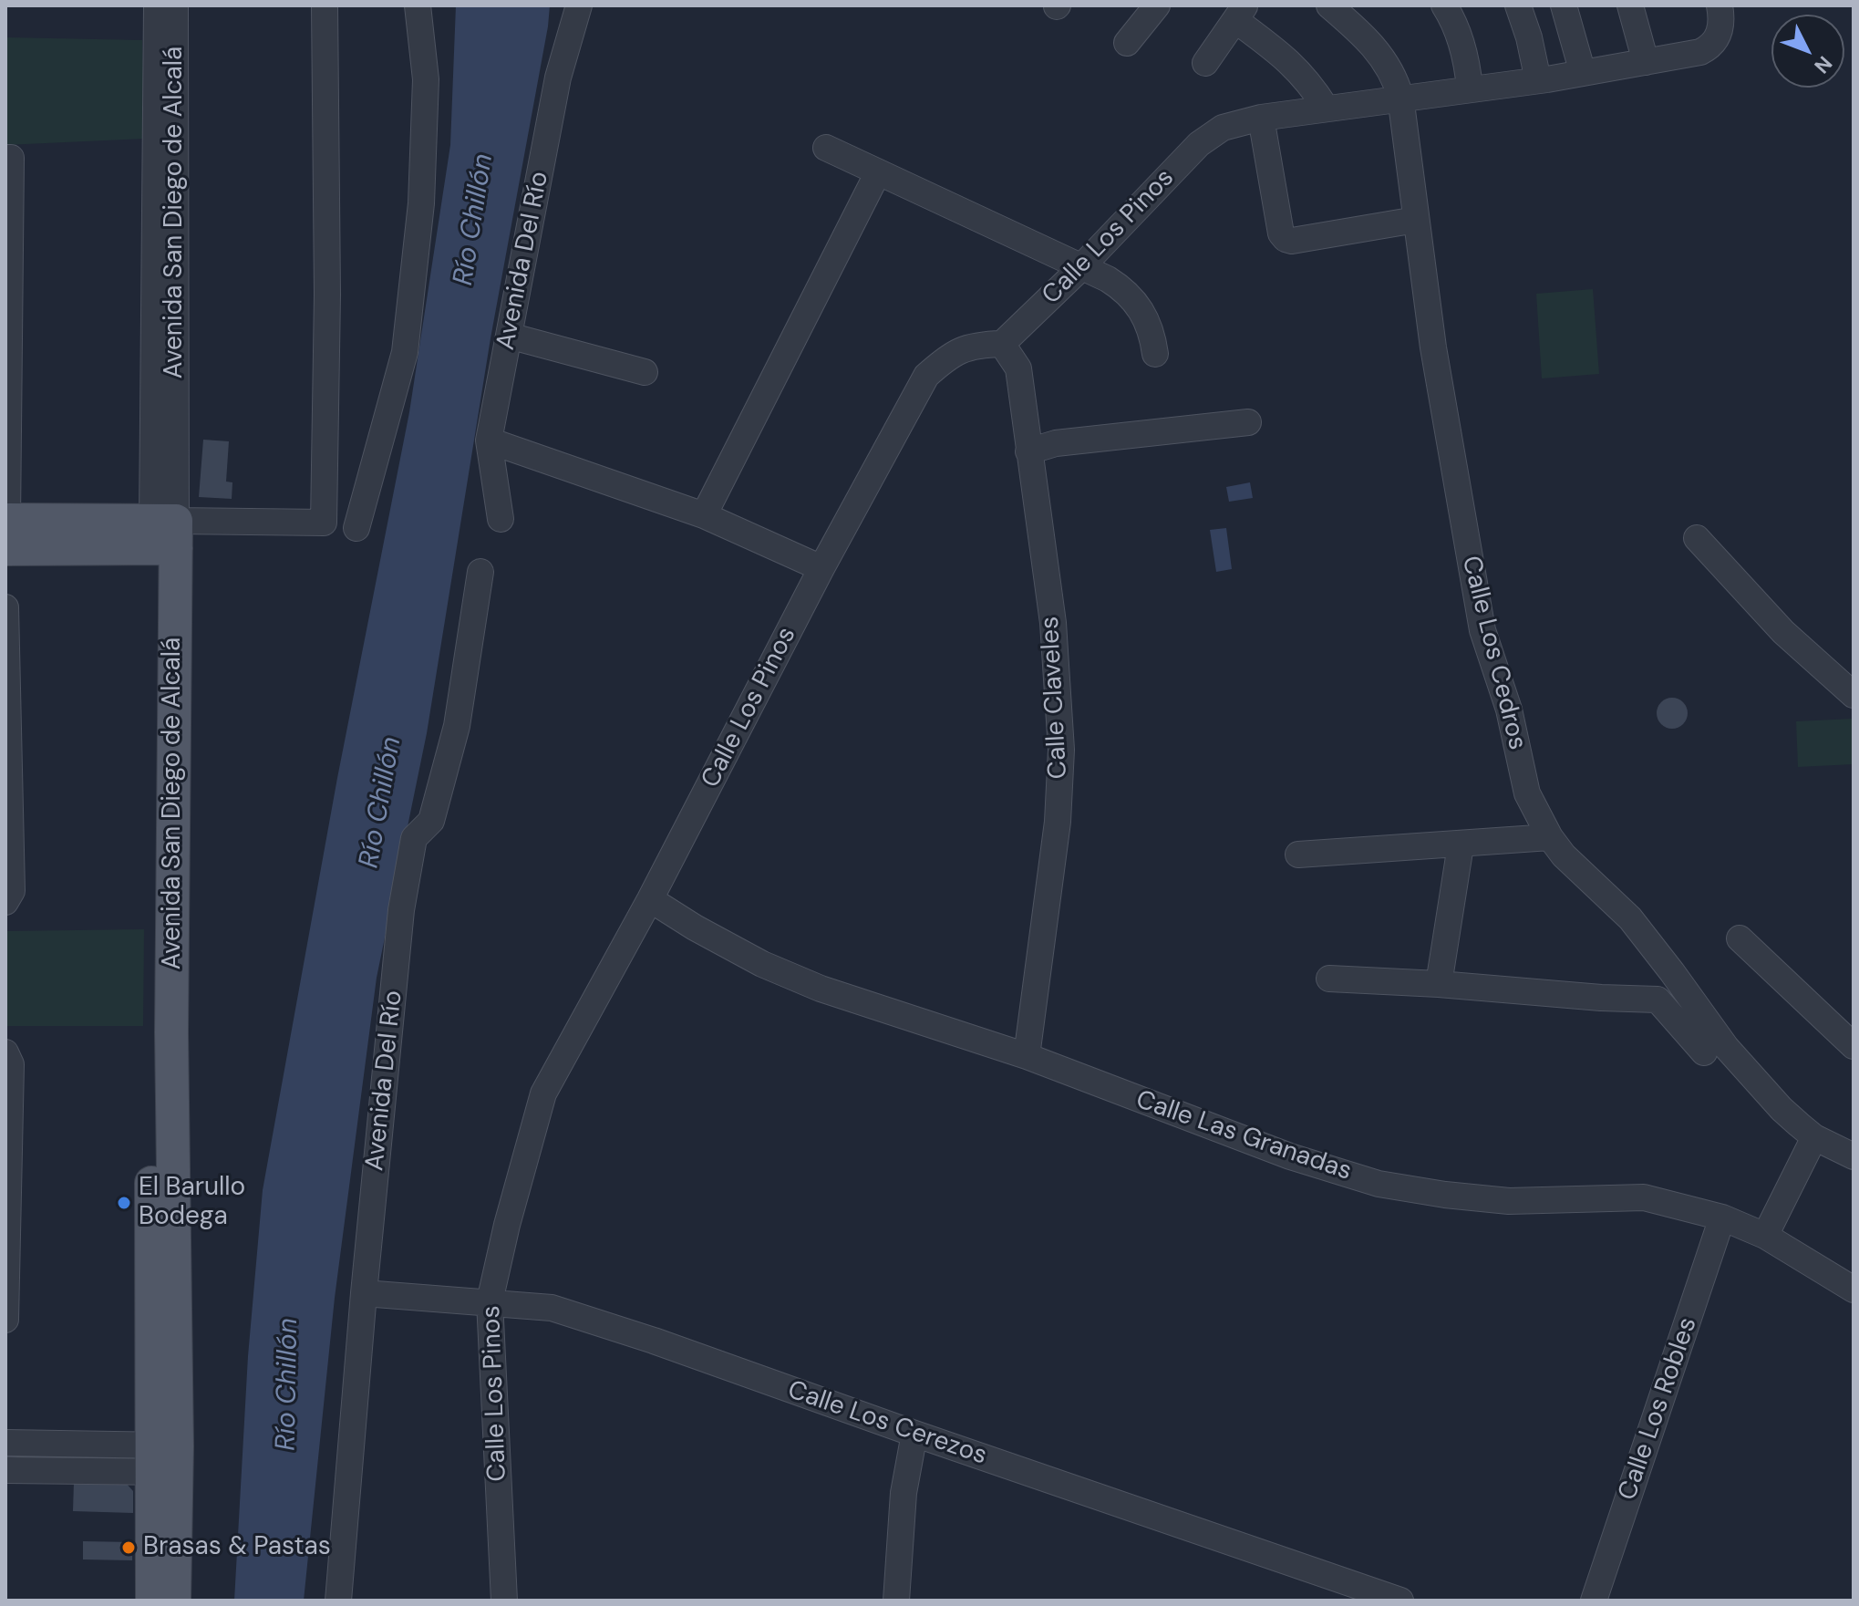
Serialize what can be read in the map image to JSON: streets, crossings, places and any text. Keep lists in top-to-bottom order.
{
  "streets": {
    "main road": ["Avenida San Diego de Alcalá"],
    "street": [
      "Calle Los Pinos",
      "Avenida Del Río",
      "Calle Los Cedros",
      "Calle Claveles",
      "Calle Las Granadas",
      "Calle Los Robles",
      "Calle Los Cerezos"
    ]
  },
  "crossings": [
    ["Calle Los Pinos", "Calle Los Cedros"],
    ["Calle Los Pinos", "Calle Claveles"],
    ["Calle Los Pinos", "Calle Las Granadas"],
    ["Calle Los Pinos", "Calle Los Cerezos"],
    ["Avenida Del Río", "Calle Los Cerezos"],
    ["Calle Claveles", "Calle Las Granadas"],
    ["Calle Las Granadas", "Calle Los Robles"]
  ],
  "water": ["Río Chillón"],
  "places": ["El Barullo Bodega", "Brasas & Pastas"],
  "north": "bottom right"
}
